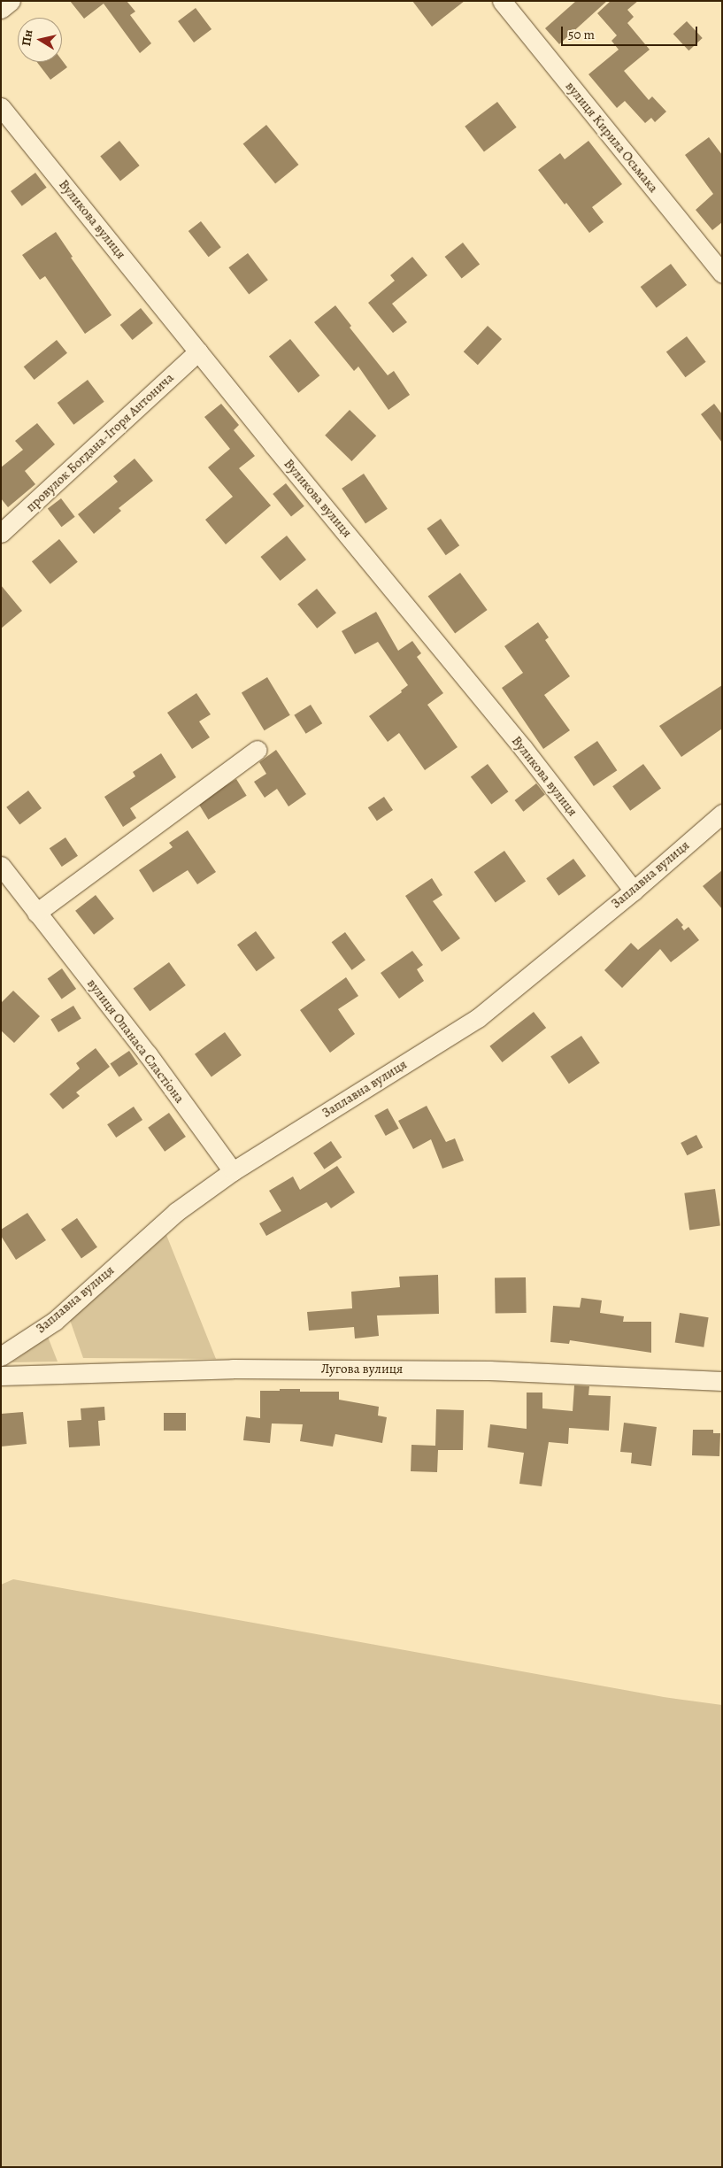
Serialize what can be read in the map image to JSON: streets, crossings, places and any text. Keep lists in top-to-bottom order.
{
  "streets": {
    "street": [
      "вулиця Кирила Осьмака",
      "Вуликова вулиця",
      "провулок Богдана-Ігоря Антонича",
      "Заплавна вулиця",
      "вулиця Опанаса Сластіона",
      "Лугова вулиця"
    ]
  },
  "crossings": [
    ["Вуликова вулиця", "провулок Богдана-Ігоря Антонича"],
    ["Вуликова вулиця", "Заплавна вулиця"],
    ["Заплавна вулиця", "вулиця Опанаса Сластіона"]
  ],
  "scale_bar": "50 m",
  "north": "left"
}
